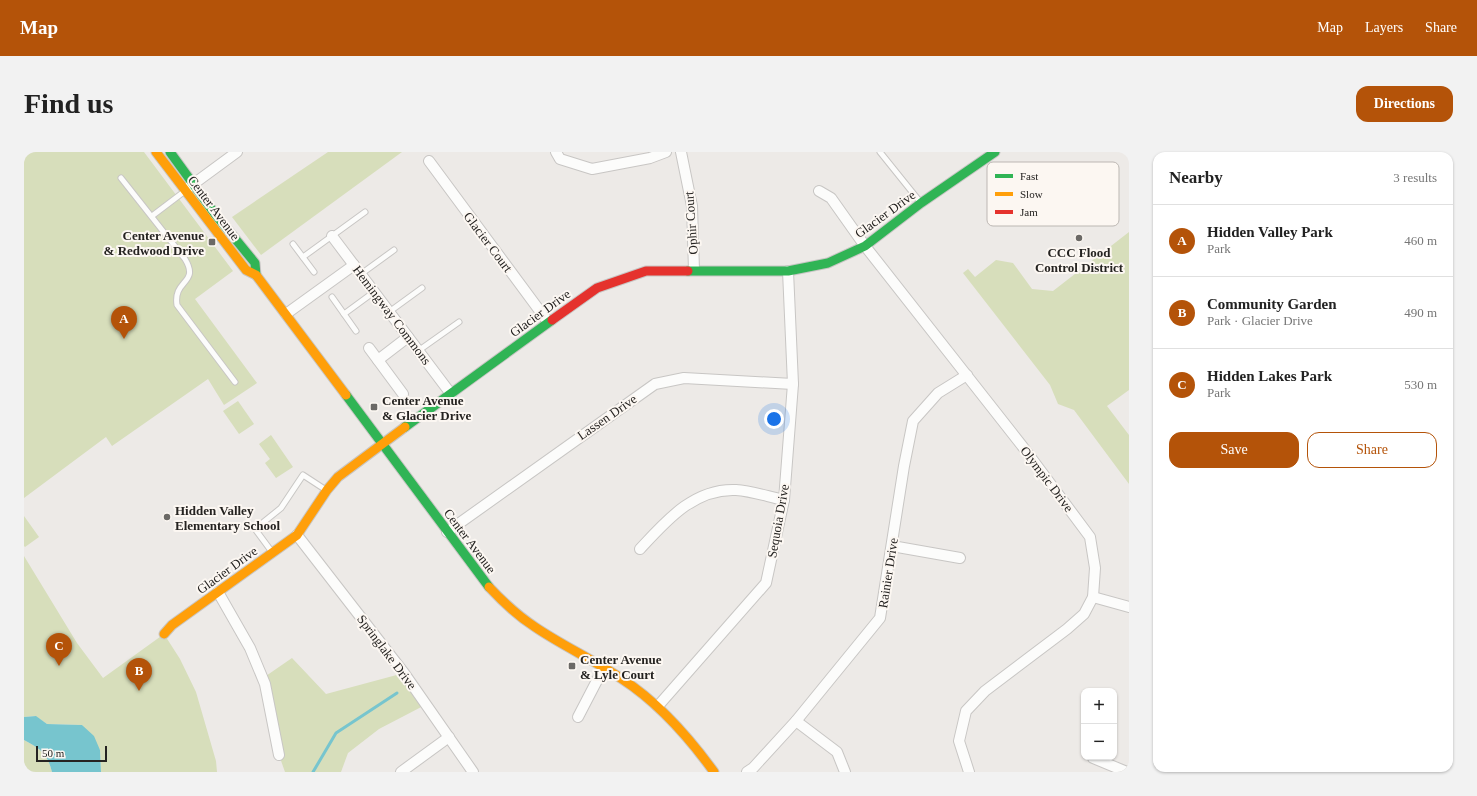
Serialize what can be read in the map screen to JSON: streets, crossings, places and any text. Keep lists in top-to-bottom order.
{
  "streets": {
    "street": [
      "Center Avenue",
      "Glacier Drive",
      "Ophir Court",
      "Glacier Court",
      "Hemingway Commons",
      "Lassen Drive",
      "Olympic Drive",
      "Sequoia Drive",
      "Rainier Drive",
      "Springlake Drive"
    ]
  },
  "crossings": [
    ["Center Avenue", "Glacier Drive"],
    ["Center Avenue", "Lassen Drive"],
    ["Center Avenue", "Sequoia Drive"],
    ["Glacier Drive", "Ophir Court"],
    ["Glacier Drive", "Glacier Court"],
    ["Glacier Drive", "Hemingway Commons"],
    ["Glacier Drive", "Olympic Drive"],
    ["Glacier Drive", "Sequoia Drive"],
    ["Glacier Drive", "Springlake Drive"],
    ["Lassen Drive", "Sequoia Drive"],
    ["Olympic Drive", "Rainier Drive"]
  ],
  "places": {
    "other": ["CCC Flood Control District", "Hidden Valley Elementary School"],
    "transit": ["Center Avenue & Redwood Drive", "Center Avenue & Glacier Drive", "Center Avenue & Lyle Court"]
  },
  "legend": ["Fast", "Slow", "Jam"],
  "scale_bar": "50 m",
  "page": {
    "header": "Map",
    "nav": ["Map", "Layers", "Share"],
    "buttons": [
      "Directions",
      ["Save", "Share"]
    ],
    "title": "Find us",
    "heading": ["Nearby", "3 results"],
    "list": [
      {
        "mark": "A",
        "name": "Hidden Valley Park",
        "note": "Park",
        "value": "460 m"
      },
      {
        "mark": "B",
        "name": "Community Garden",
        "note": "Park · Glacier Drive",
        "value": "490 m"
      },
      {
        "mark": "C",
        "name": "Hidden Lakes Park",
        "note": "Park",
        "value": "530 m"
      }
    ],
    "pins": ["A", "C", "B"],
    "map_buttons": ["+", "−"],
    "scale": "50 m"
  }
}
